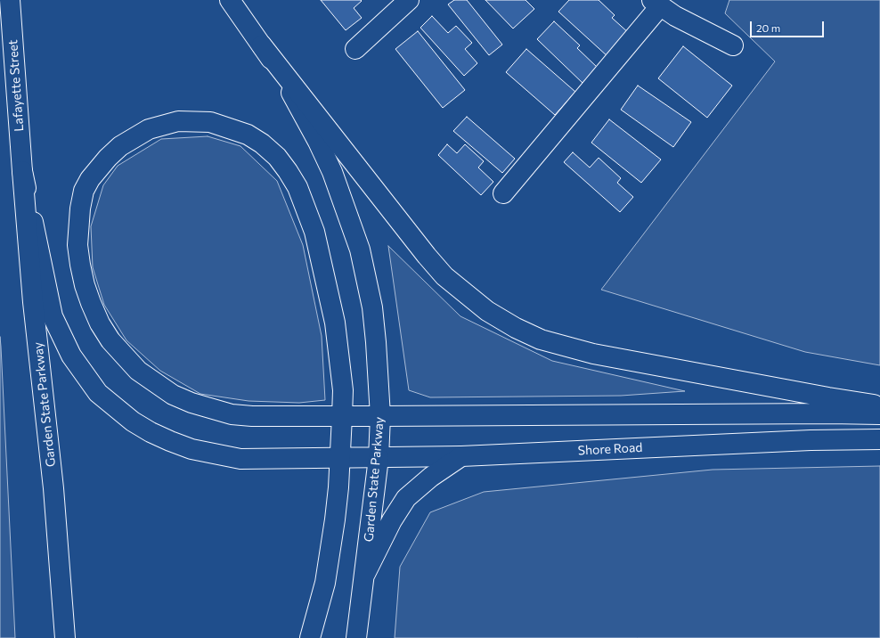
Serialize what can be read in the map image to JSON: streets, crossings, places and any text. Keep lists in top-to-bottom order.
{
  "streets": {
    "main road": ["Lafayette Street", "Garden State Parkway", "Shore Road"]
  },
  "crossings": [
    ["Lafayette Street", "Garden State Parkway"],
    ["Lafayette Street", "Shore Road"],
    ["Garden State Parkway", "Shore Road"]
  ],
  "scale_bar": "20 m"
}
